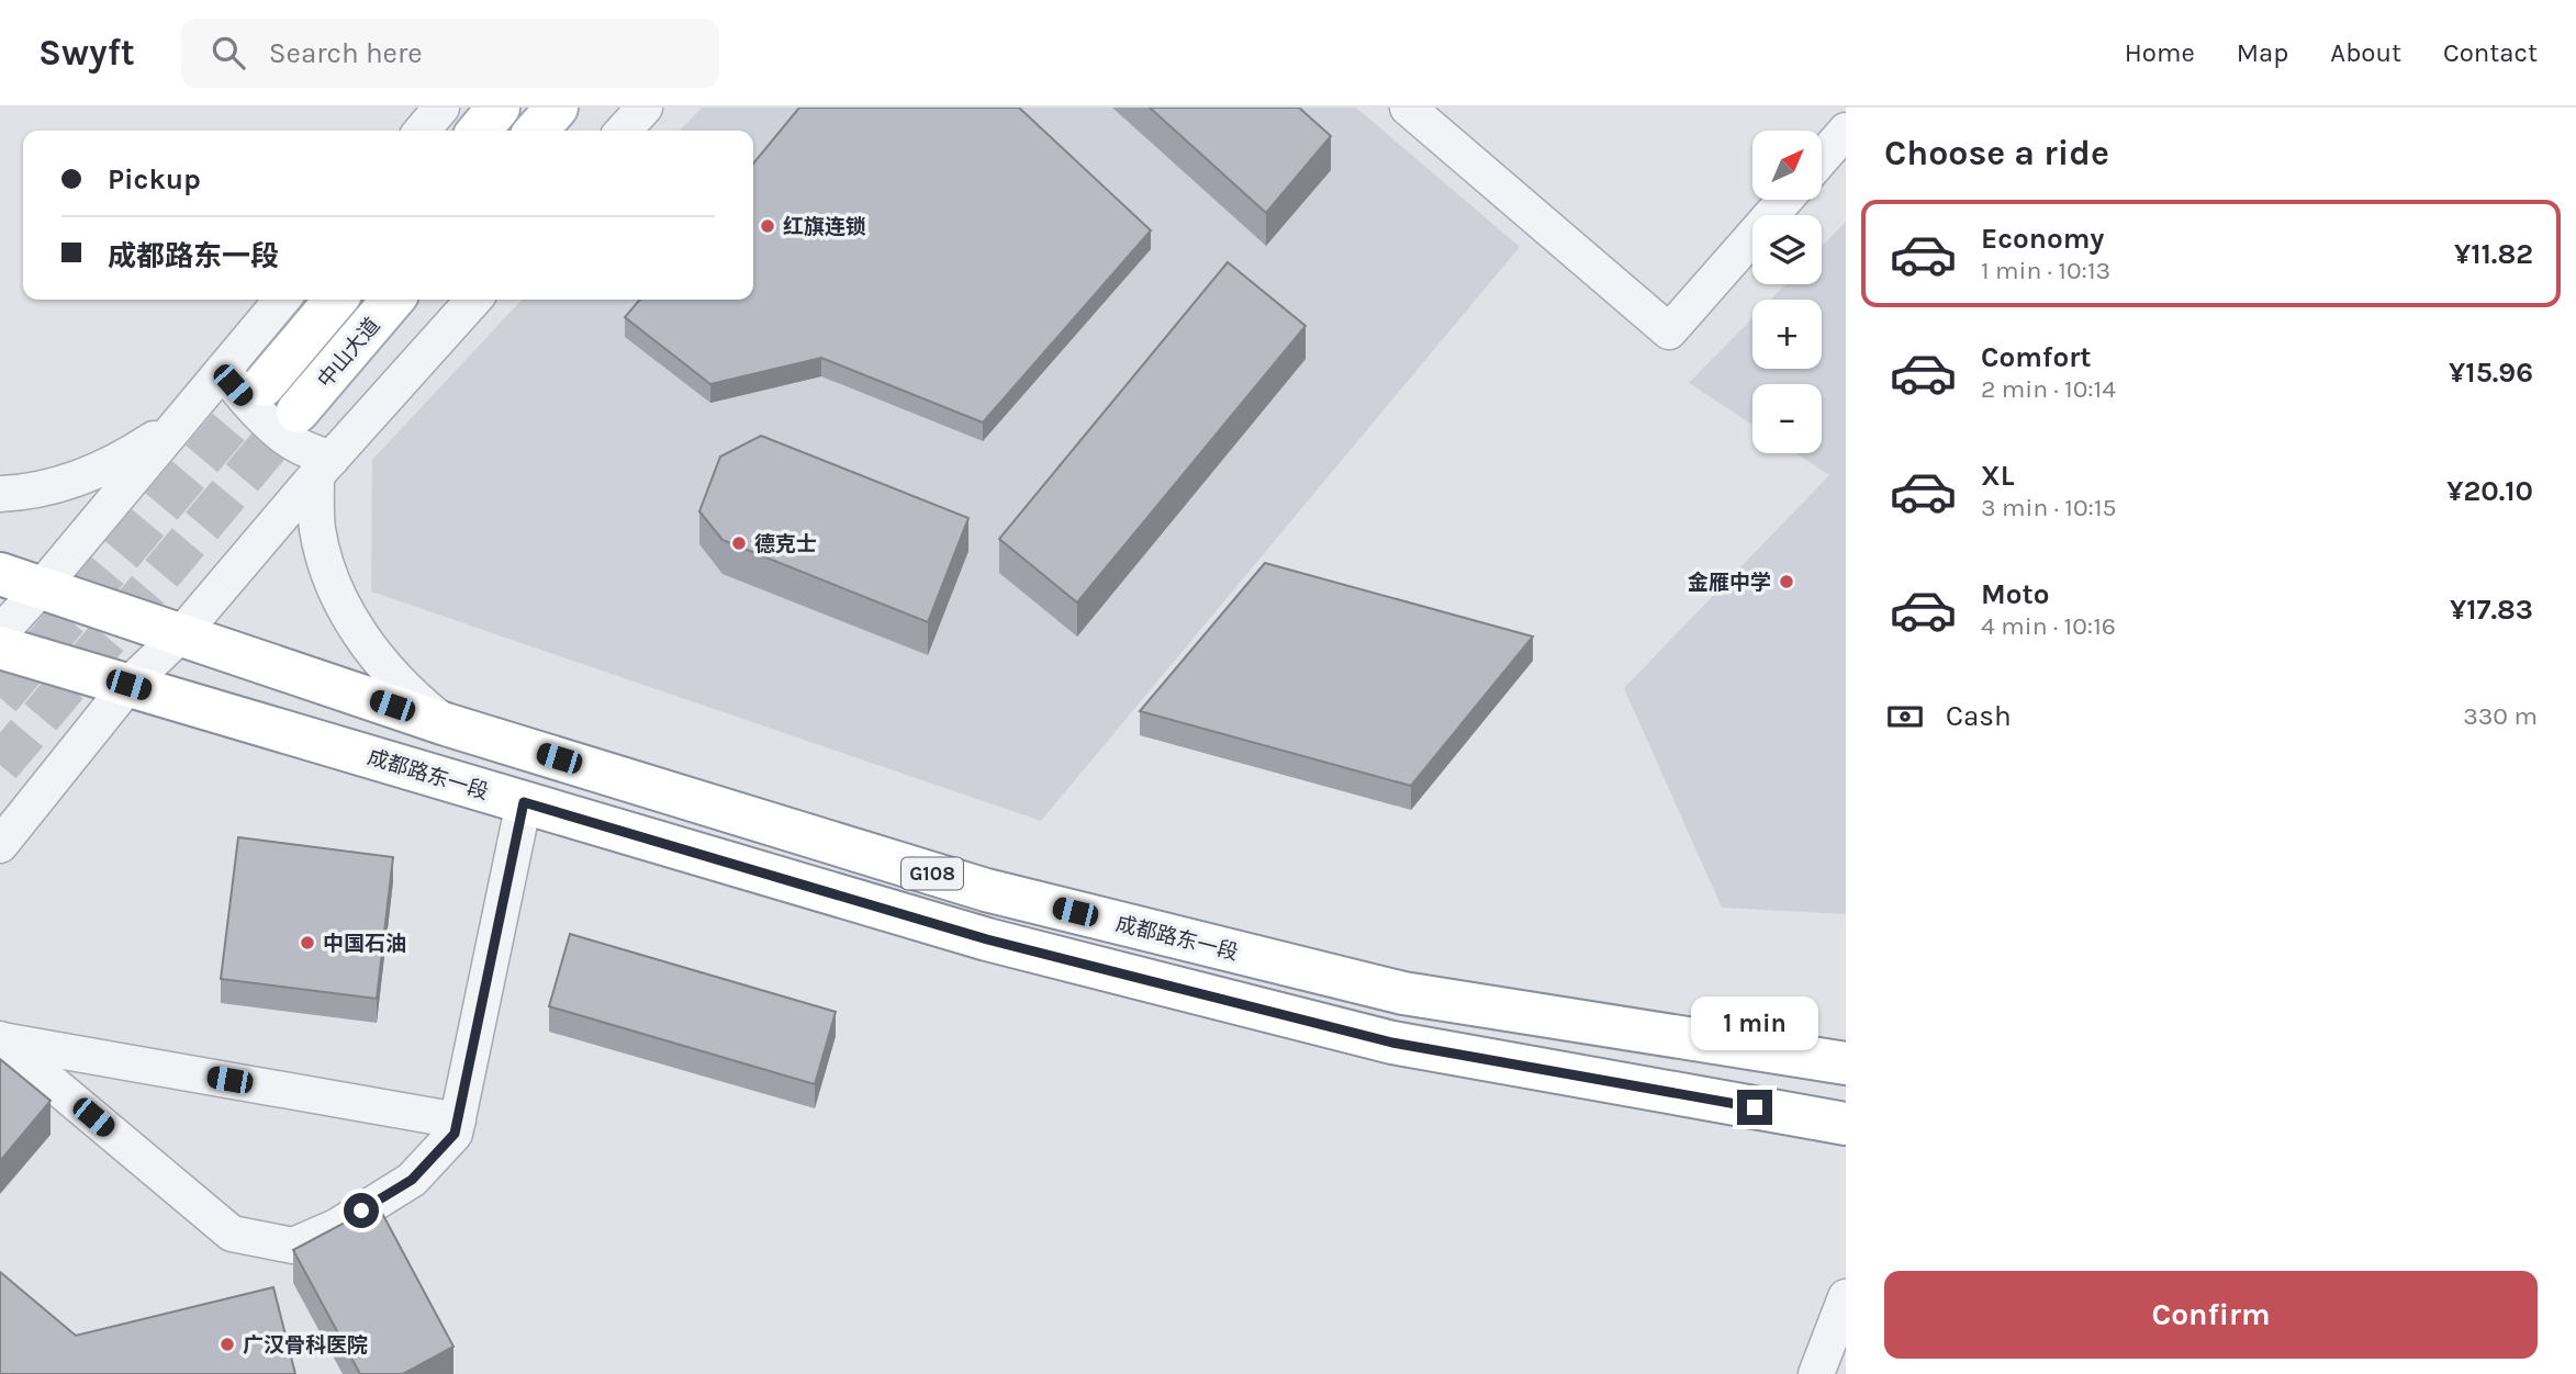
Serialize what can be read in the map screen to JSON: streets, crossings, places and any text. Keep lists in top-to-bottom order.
{
  "streets": {
    "main road": ["中山大道", "成都路东一段", "G108"]
  },
  "crossings": [
    ["成都路东一段", "G108"]
  ],
  "places": [
    "红旗连锁",
    "德克士",
    "金雁中学",
    "中国石油",
    "广汉骨科医院"
  ],
  "north": "top right",
  "page": {
    "header": "Swyft",
    "search": "Search here",
    "nav": [
      "Home",
      "Map",
      "About",
      "Contact"
    ],
    "heading": "Choose a ride",
    "map_buttons": ["+", "−"],
    "banner": ["Pickup", "成都路东一段"],
    "list": [
      {
        "name": "Economy",
        "note": "1 min · 10:13",
        "value": "¥11.82"
      },
      {
        "name": "Comfort",
        "note": "2 min · 10:14",
        "value": "¥15.96"
      },
      {
        "name": "XL",
        "note": "3 min · 10:15",
        "value": "¥20.10"
      },
      {
        "name": "Moto",
        "note": "4 min · 10:16",
        "value": "¥17.83"
      }
    ],
    "pay": ["Cash", "330 m"],
    "bubble": "1 min",
    "buttons": "Confirm"
  }
}
